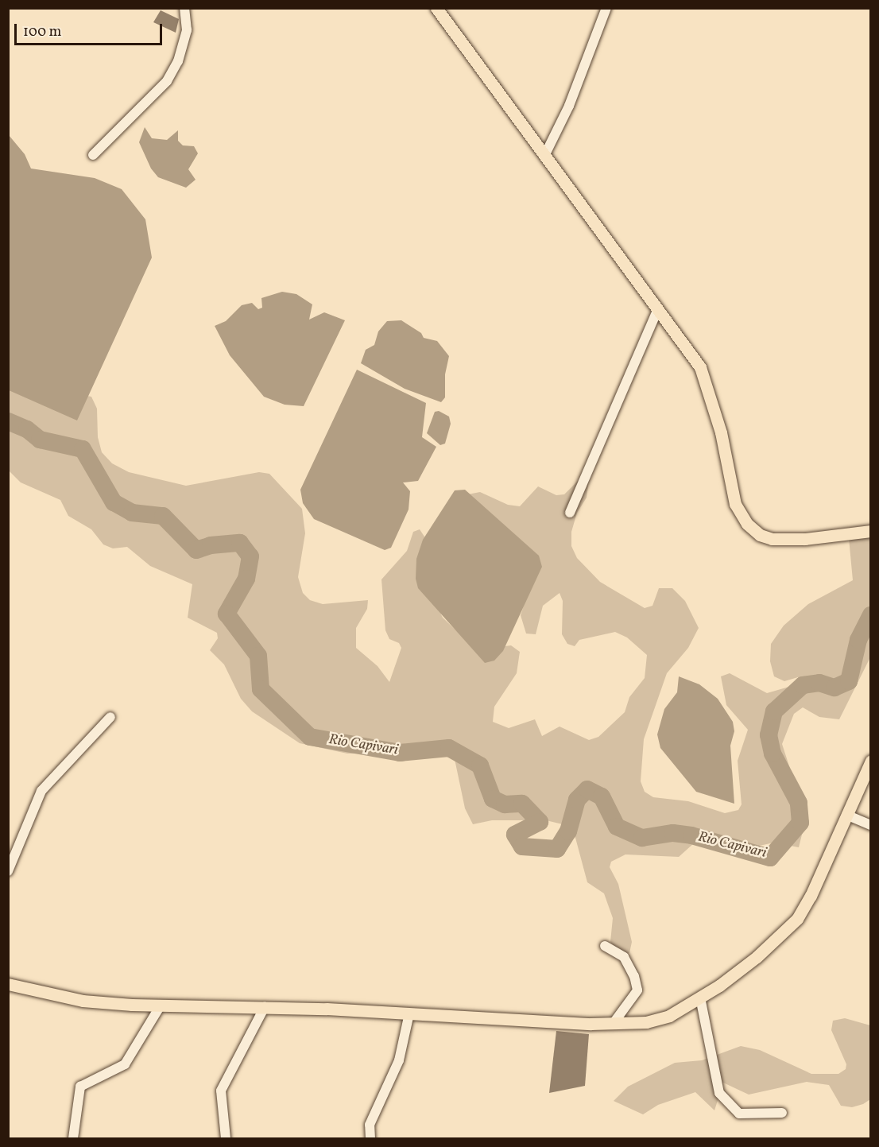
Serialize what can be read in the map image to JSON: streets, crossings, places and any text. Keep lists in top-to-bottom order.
{
  "water": ["Rio Capivari"],
  "scale_bar": "100 m"
}
